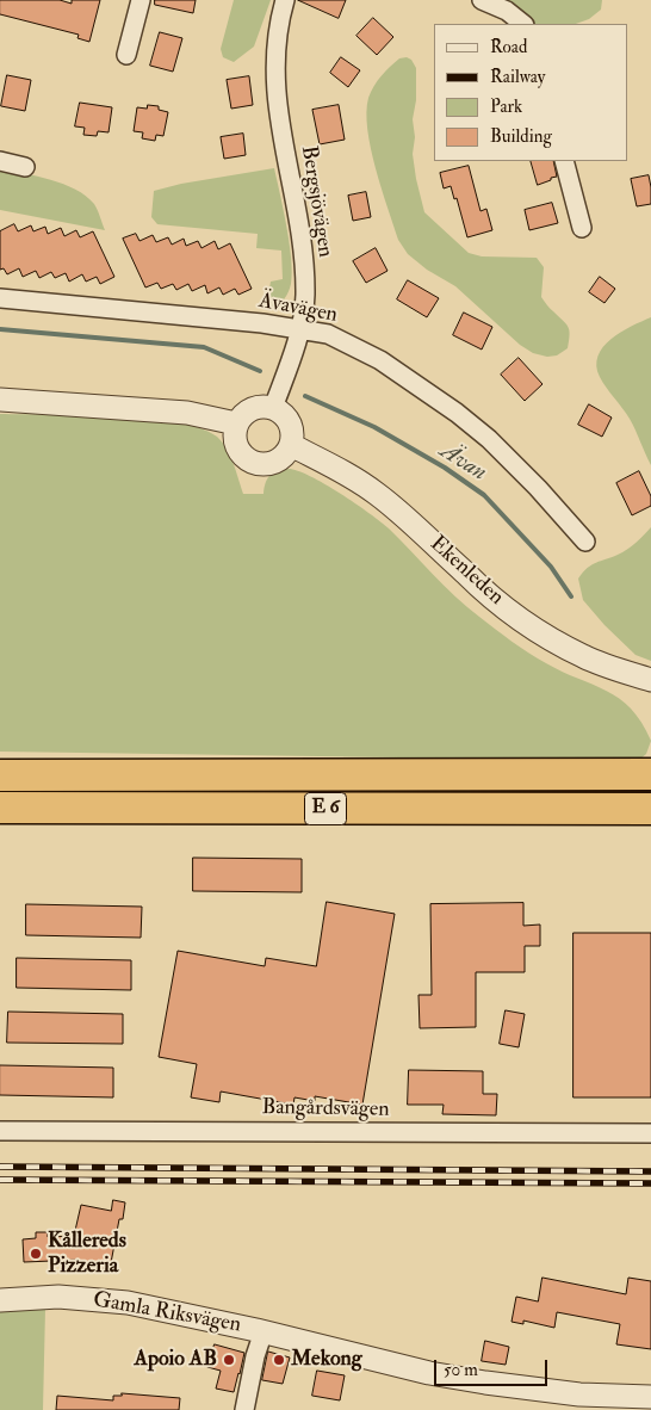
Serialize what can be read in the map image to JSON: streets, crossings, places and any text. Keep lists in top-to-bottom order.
{
  "streets": {
    "highway": ["E 6"],
    "street": [
      "Bergsjövägen",
      "Ävavägen",
      "Ekenleden",
      "Bangårdsvägen",
      "Gamla Riksvägen"
    ]
  },
  "crossings": [
    ["Bergsjövägen", "Ävavägen"],
    ["Bergsjövägen", "Ekenleden"]
  ],
  "water": ["Ävan"],
  "places": ["Kållereds Pizzeria", "Apoio AB", "Mekong"],
  "legend": [
    "Road",
    "Railway",
    "Park",
    "Building"
  ],
  "scale_bar": "50 m"
}
